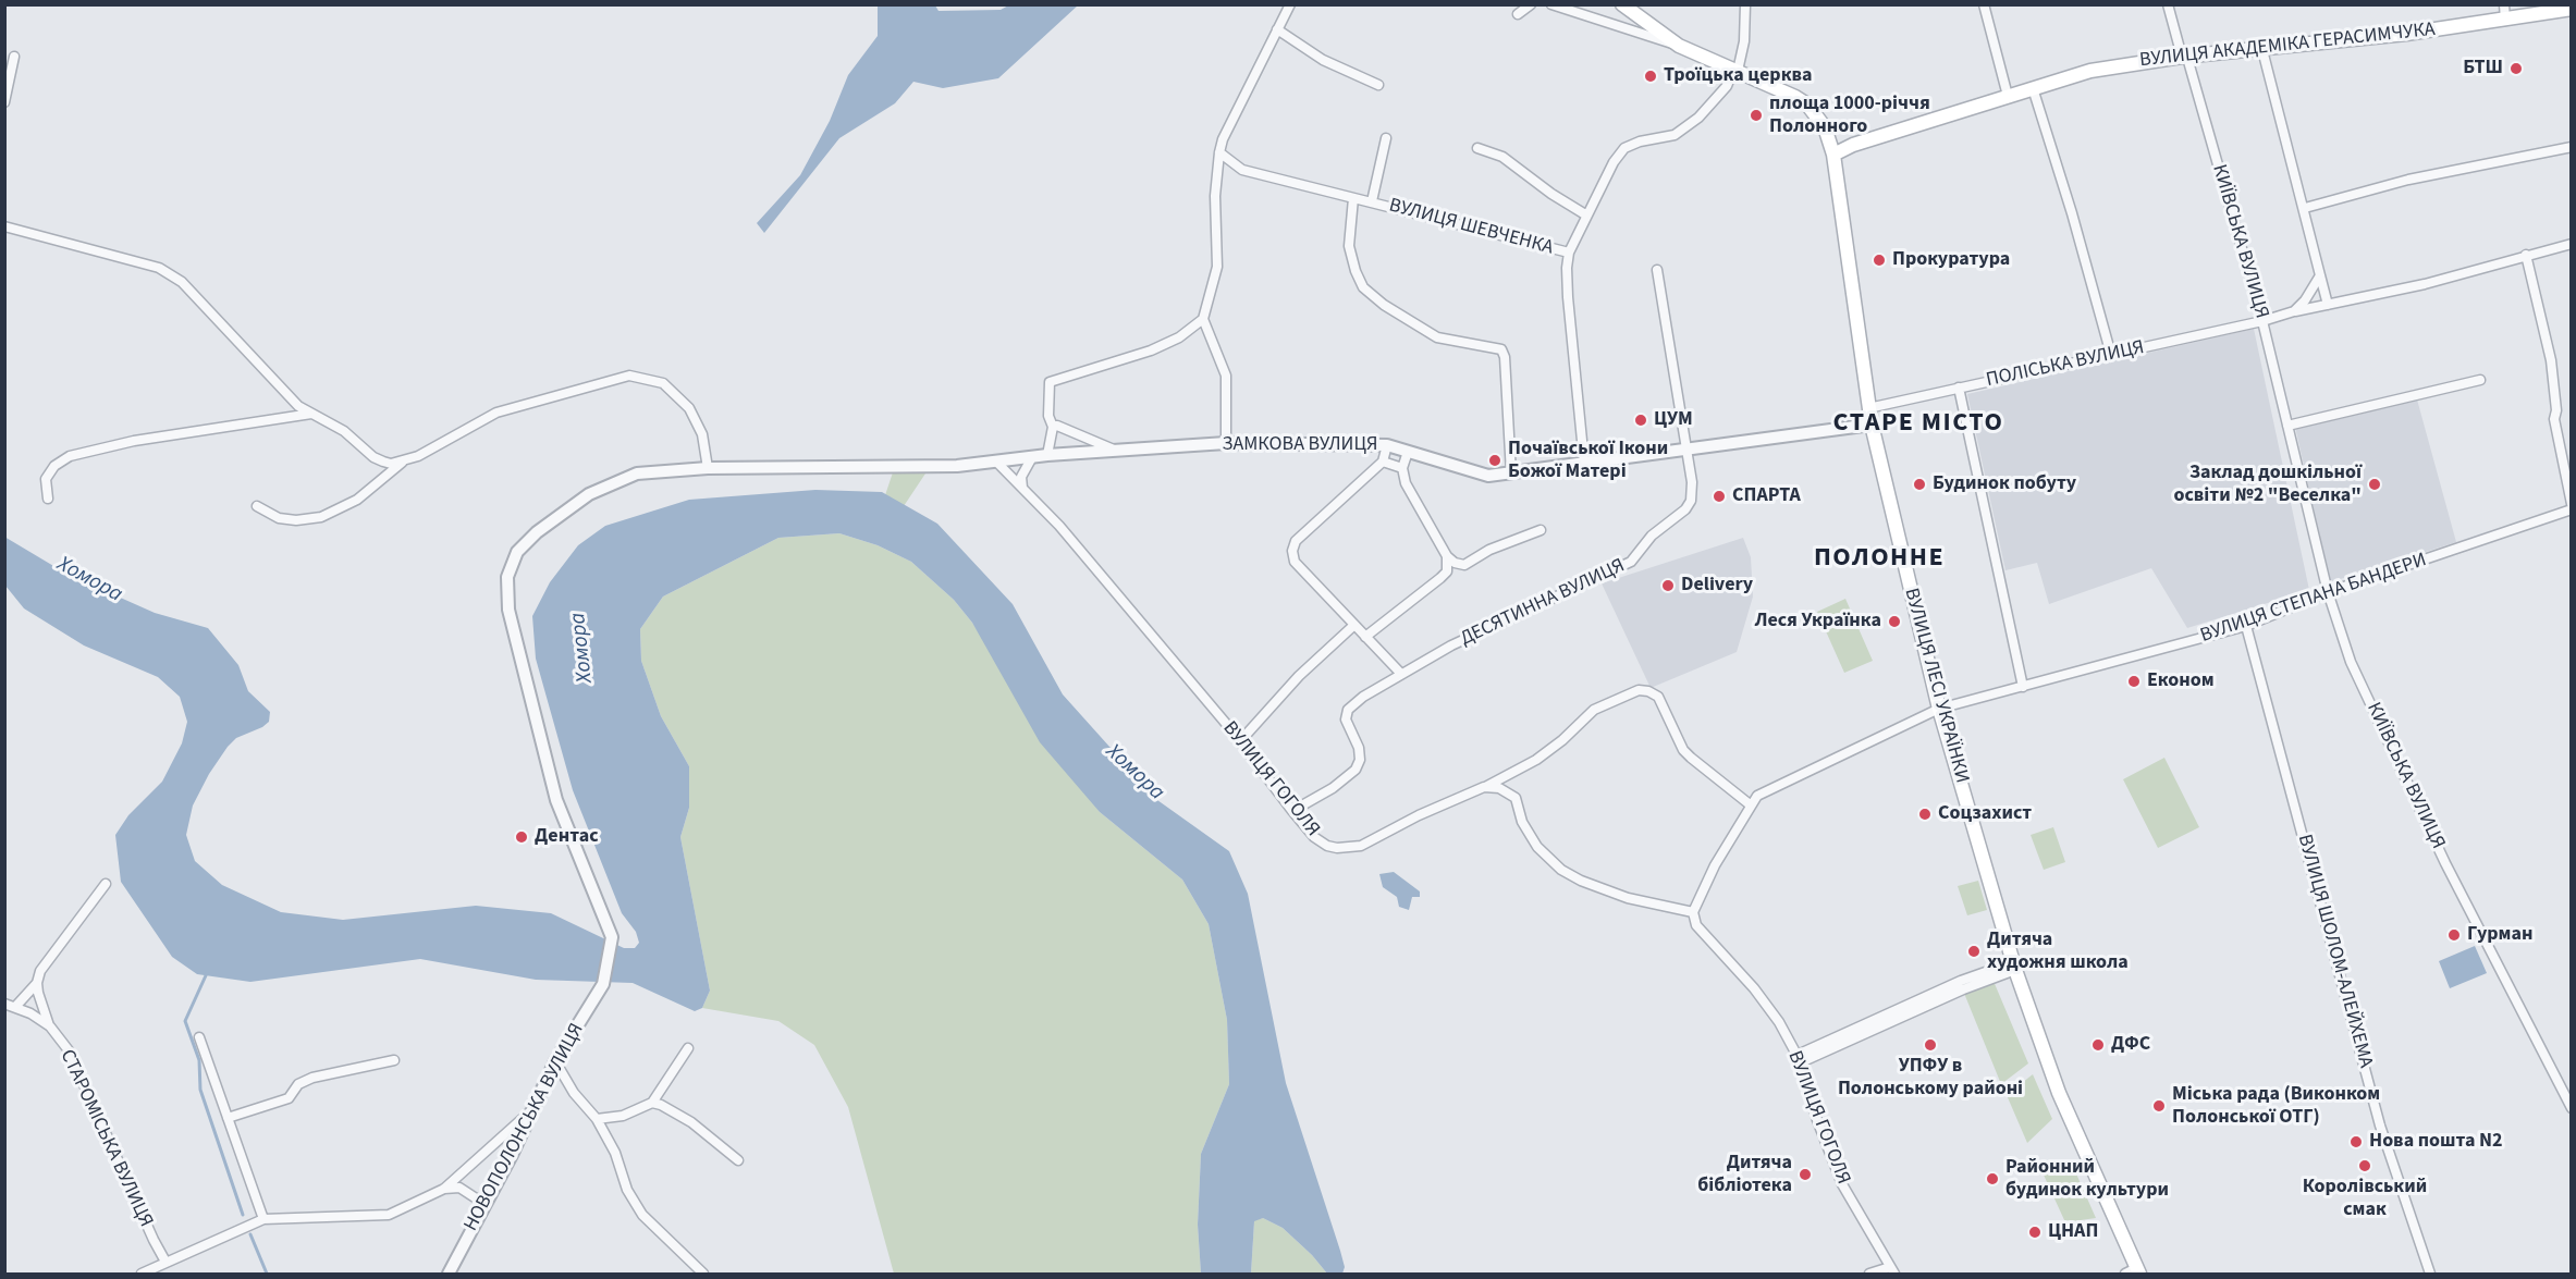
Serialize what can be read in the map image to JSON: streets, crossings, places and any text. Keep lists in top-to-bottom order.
{
  "streets": {
    "main road": ["ВУЛИЦЯ АКАДЕМІКА ГЕРАСИМЧУКА", "ВУЛИЦЯ ЛЕСІ УКРАЇНКИ"],
    "street": [
      "ВУЛИЦЯ ШЕВЧЕНКА",
      "КИЇВСЬКА ВУЛИЦЯ",
      "ПОЛІСЬКА ВУЛИЦЯ",
      "ЗАМКОВА ВУЛИЦЯ",
      "ВУЛИЦЯ СТЕПАНА БАНДЕРИ",
      "ДЕСЯТИННА ВУЛИЦЯ",
      "ВУЛИЦЯ ГОГОЛЯ",
      "ВУЛИЦЯ ШОЛОМ-АЛЕЙХЕМА",
      "НОВОПОЛОНСЬКА ВУЛИЦЯ",
      "СТАРОМІСЬКА ВУЛИЦЯ"
    ]
  },
  "crossings": [
    ["ВУЛИЦЯ АКАДЕМІКА ГЕРАСИМЧУКА", "КИЇВСЬКА ВУЛИЦЯ"],
    ["ВУЛИЦЯ АКАДЕМІКА ГЕРАСИМЧУКА", "ВУЛИЦЯ ЛЕСІ УКРАЇНКИ"],
    ["ВУЛИЦЯ ШЕВЧЕНКА", "ЗАМКОВА ВУЛИЦЯ"],
    ["ВУЛИЦЯ ШЕВЧЕНКА", "ВУЛИЦЯ ЛЕСІ УКРАЇНКИ"],
    ["КИЇВСЬКА ВУЛИЦЯ", "ПОЛІСЬКА ВУЛИЦЯ"],
    ["КИЇВСЬКА ВУЛИЦЯ", "ВУЛИЦЯ СТЕПАНА БАНДЕРИ"],
    ["ПОЛІСЬКА ВУЛИЦЯ", "ВУЛИЦЯ ЛЕСІ УКРАЇНКИ"],
    ["ЗАМКОВА ВУЛИЦЯ", "ДЕСЯТИННА ВУЛИЦЯ"],
    ["ЗАМКОВА ВУЛИЦЯ", "ВУЛИЦЯ ЛЕСІ УКРАЇНКИ"],
    ["ЗАМКОВА ВУЛИЦЯ", "ВУЛИЦЯ ГОГОЛЯ"],
    ["ЗАМКОВА ВУЛИЦЯ", "НОВОПОЛОНСЬКА ВУЛИЦЯ"],
    ["ВУЛИЦЯ СТЕПАНА БАНДЕРИ", "ВУЛИЦЯ ЛЕСІ УКРАЇНКИ"],
    ["ВУЛИЦЯ СТЕПАНА БАНДЕРИ", "ВУЛИЦЯ ГОГОЛЯ"],
    ["ВУЛИЦЯ СТЕПАНА БАНДЕРИ", "ВУЛИЦЯ ШОЛОМ-АЛЕЙХЕМА"],
    ["ДЕСЯТИННА ВУЛИЦЯ", "ВУЛИЦЯ ГОГОЛЯ"]
  ],
  "districts": ["СТАРЕ МІСТО", "ПОЛОННЕ"],
  "water": ["Хомора"],
  "places": [
    "БТШ",
    "Троїцька церква",
    "площа 1000-річчя Полонного",
    "Прокуратура",
    "ЦУМ",
    "Почаївської Ікони Божої Матері",
    "Будинок побуту",
    "Заклад дошкільної освіти №2 \"Веселка\"",
    "СПАРТА",
    "Delivery",
    "Леся Українка",
    "Економ",
    "Соцзахист",
    "Дентас",
    "Гурман",
    "Дитяча художня школа",
    "УПФУ в Полонському районі",
    "ДФС",
    "Міська рада (Виконком Полонської ОТГ)",
    "Нова пошта N2",
    "Королівський смак",
    "Дитяча бібліотека",
    "Районний будинок культури",
    "ЦНАП"
  ]
}
